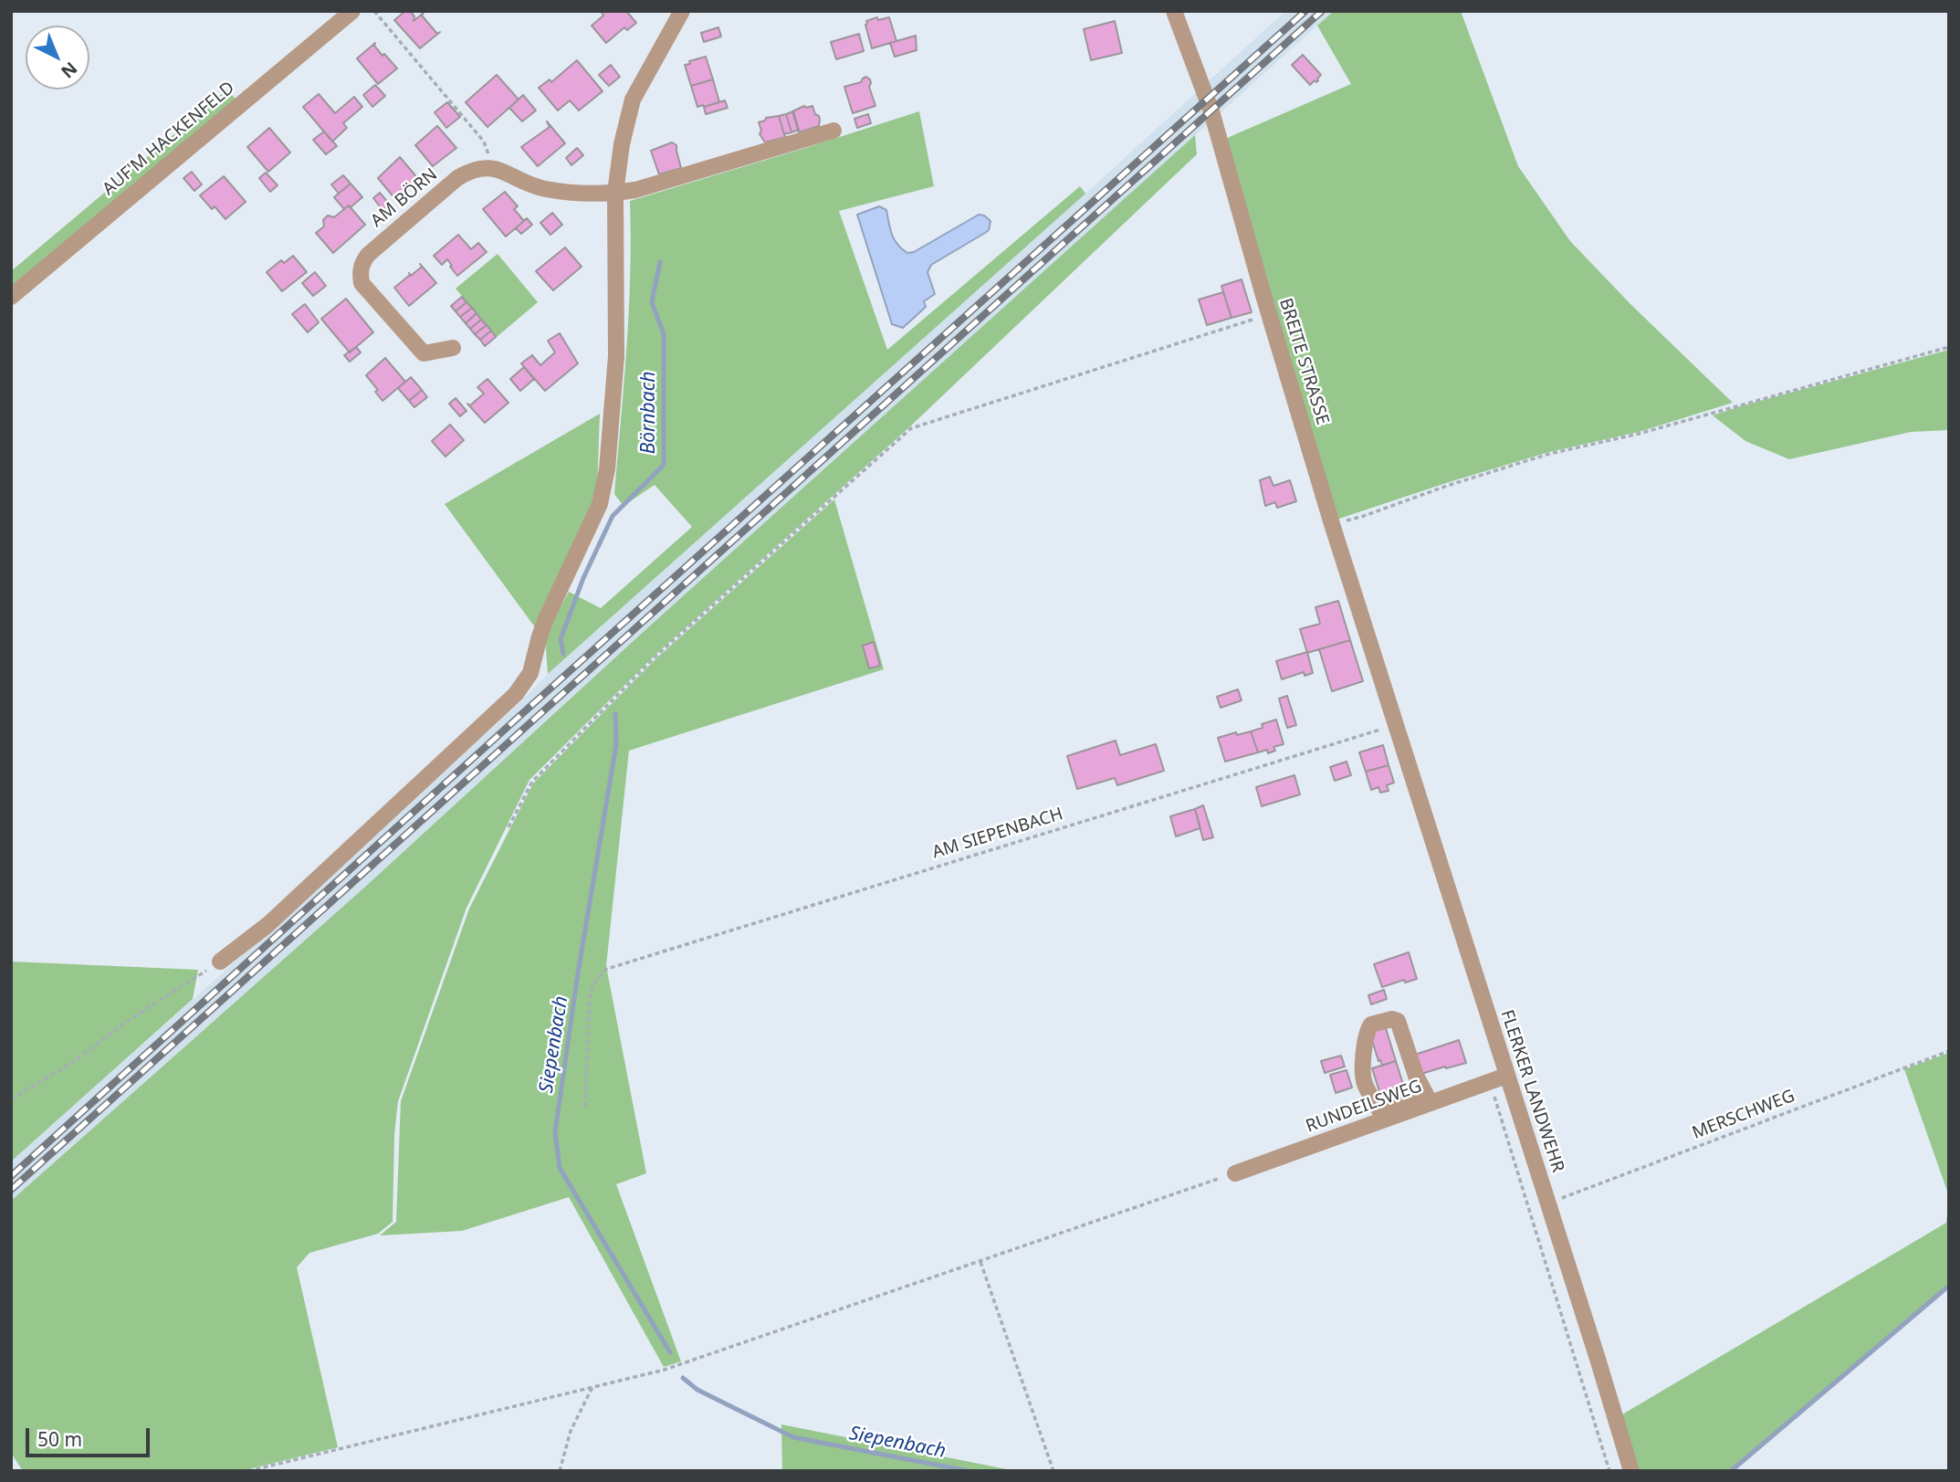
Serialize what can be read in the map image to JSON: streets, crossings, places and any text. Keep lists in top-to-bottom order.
{
  "streets": {
    "street": [
      "AUF'M HACKENFELD",
      "AM BÖRN",
      "BREITE STRASSE",
      "FLERKER LANDWEHR",
      "RUNDEILSWEG"
    ],
    "path": ["AM SIEPENBACH", "MERSCHWEG"]
  },
  "crossings": [
    ["BREITE STRASSE", "AM SIEPENBACH"],
    ["BREITE STRASSE", "FLERKER LANDWEHR"],
    ["AM SIEPENBACH", "FLERKER LANDWEHR"],
    ["FLERKER LANDWEHR", "RUNDEILSWEG"],
    ["FLERKER LANDWEHR", "MERSCHWEG"]
  ],
  "water": ["Börnbach", "Siepenbach"],
  "scale_bar": "50 m",
  "north": "bottom right"
}
